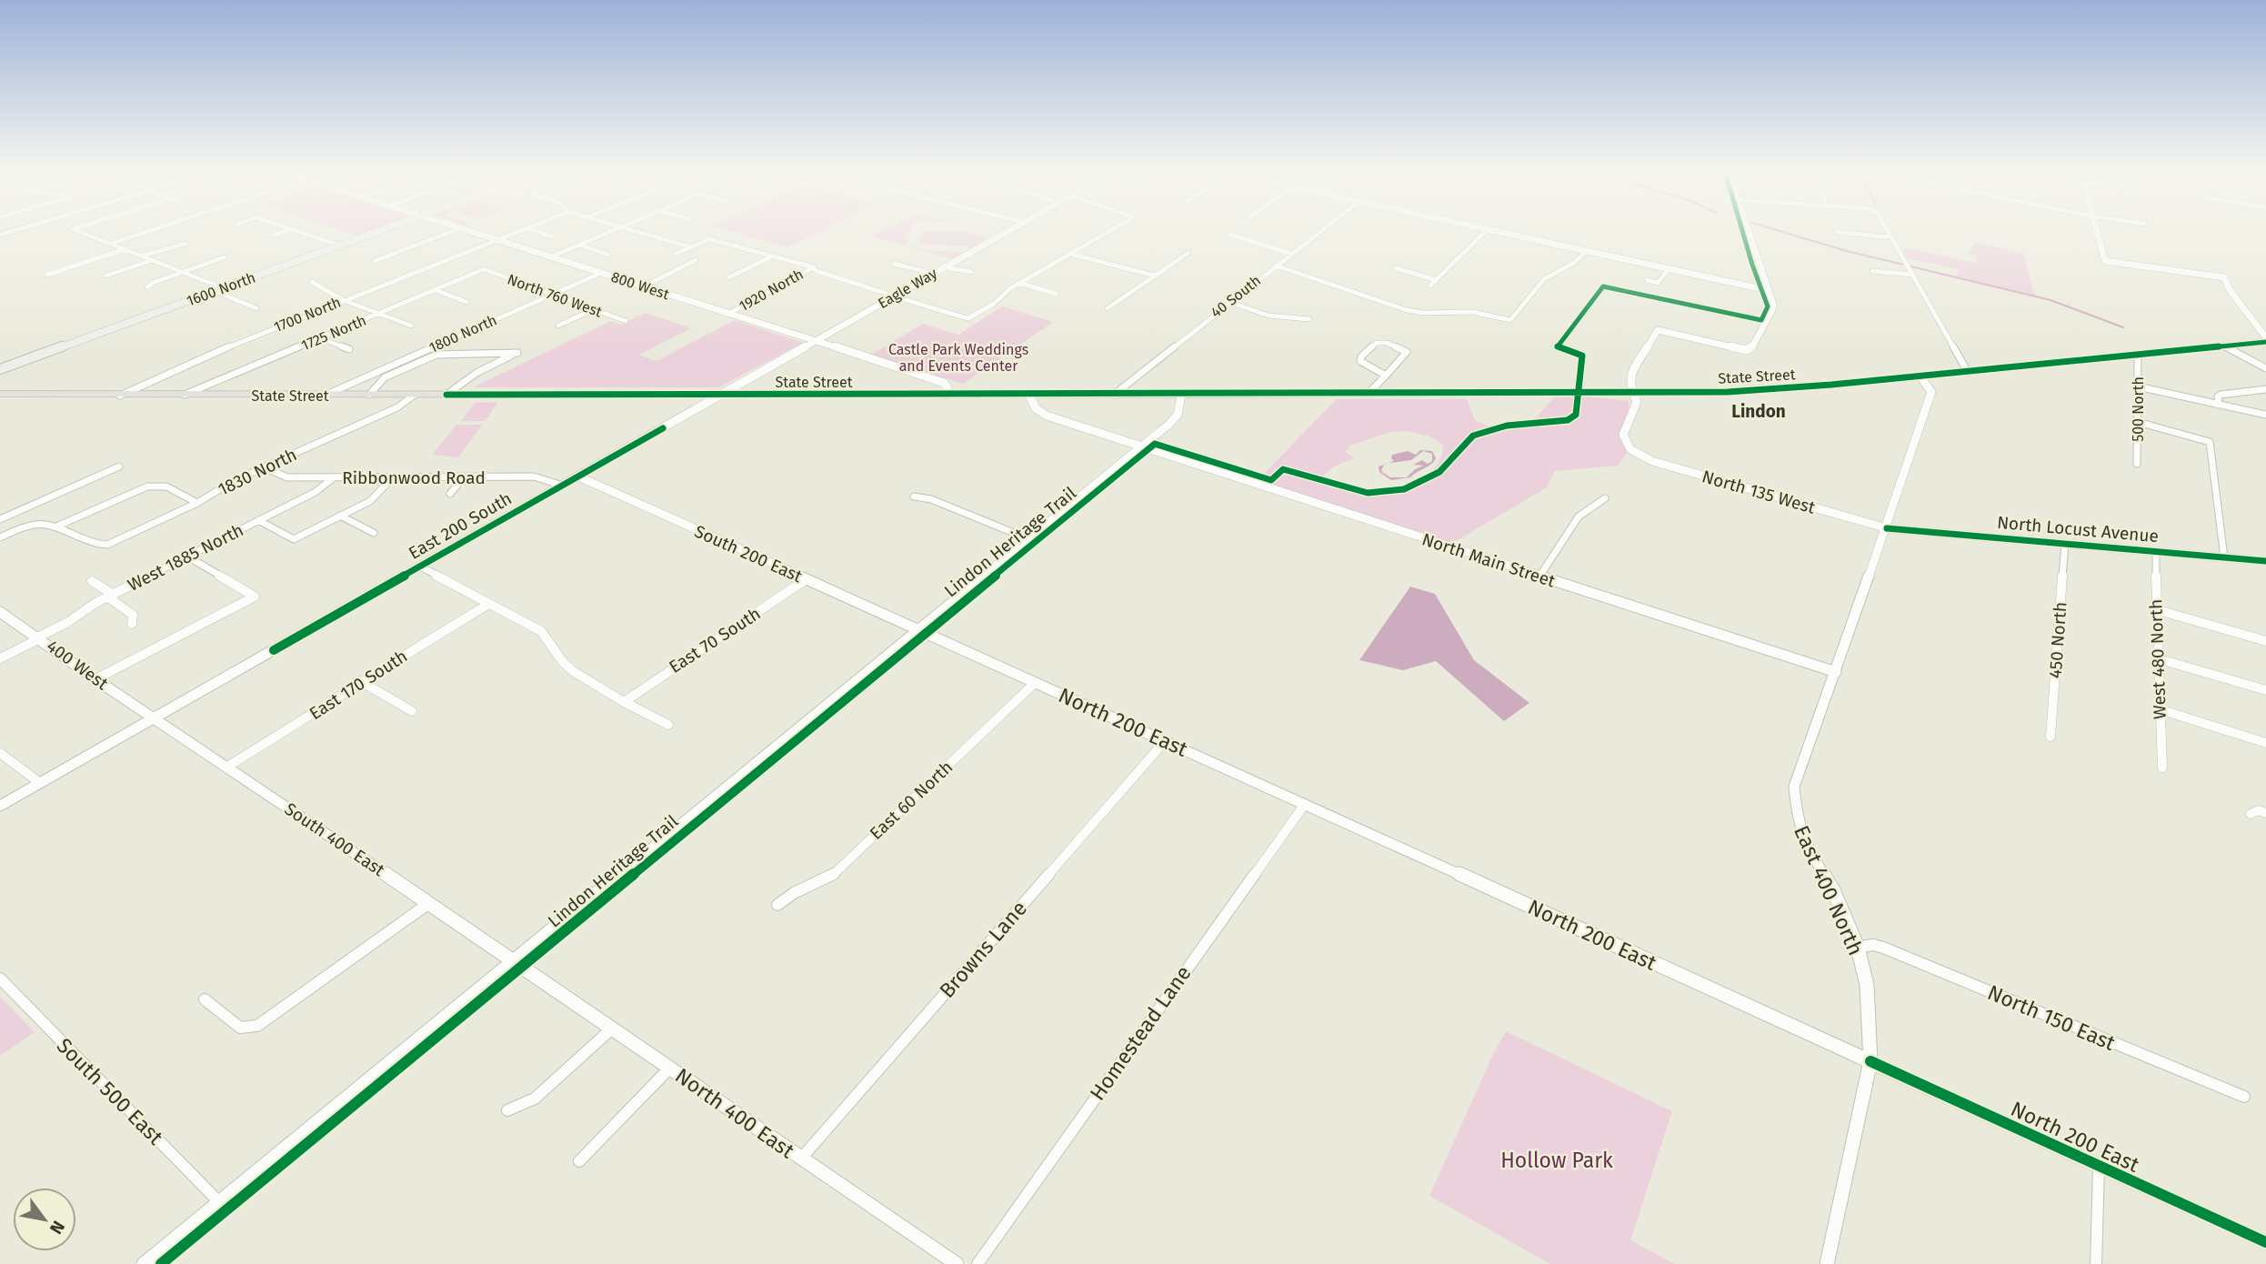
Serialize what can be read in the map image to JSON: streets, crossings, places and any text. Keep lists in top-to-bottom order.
{
  "streets": {
    "main road": ["1600 North", "State Street"],
    "street": [
      "800 West",
      "Eagle Way",
      "1920 North",
      "North 760 West",
      "40 South",
      "1700 North",
      "1725 North",
      "1800 North",
      "500 North",
      "1830 North",
      "Ribbonwood Road",
      "North 135 West",
      "East 200 South",
      "North Locust Avenue",
      "South 200 East",
      "West 1885 North",
      "North Main Street",
      "East 70 South",
      "450 North",
      "West 480 North",
      "400 West",
      "East 170 South",
      "North 200 East",
      "East 60 North",
      "South 400 East",
      "East 400 North",
      "Browns Lane",
      "North 150 East",
      "Homestead Lane",
      "South 500 East",
      "North 400 East"
    ],
    "cycle path": ["Lindon Heritage Trail"]
  },
  "crossings": [
    ["800 West", "Eagle Way"],
    ["800 West", "1920 North"],
    ["800 West", "1700 North"],
    ["800 West", "1800 North"],
    ["800 West", "State Street"],
    ["800 West", "East 200 South"],
    ["Eagle Way", "East 200 South"],
    ["North 760 West", "1725 North"],
    ["North 760 West", "1800 North"],
    ["40 South", "State Street"],
    ["1700 North", "State Street"],
    ["1725 North", "State Street"],
    ["1800 North", "State Street"],
    ["State Street", "500 North"],
    ["State Street", "1830 North"],
    ["State Street", "North 135 West"],
    ["State Street", "East 200 South"],
    ["State Street", "North Main Street"],
    ["State Street", "East 400 North"],
    ["1830 North", "Ribbonwood Road"],
    ["Ribbonwood Road", "East 200 South"],
    ["Ribbonwood Road", "West 1885 North"],
    ["North 135 West", "North Locust Avenue"],
    ["North 135 West", "East 400 North"],
    ["East 200 South", "South 200 East"],
    ["East 200 South", "400 West"],
    ["East 200 South", "South 400 East"],
    ["North Locust Avenue", "450 North"],
    ["North Locust Avenue", "West 480 North"],
    ["North Locust Avenue", "East 400 North"],
    ["South 200 East", "East 70 South"],
    ["South 200 East", "North 200 East"],
    ["West 1885 North", "400 West"],
    ["North Main Street", "East 400 North"],
    ["400 West", "South 400 East"],
    ["East 170 South", "South 400 East"],
    ["North 200 East", "East 60 North"],
    ["North 200 East", "East 400 North"],
    ["North 200 East", "Browns Lane"],
    ["North 200 East", "Homestead Lane"],
    ["South 400 East", "North 400 East"],
    ["East 400 North", "North 150 East"],
    ["Browns Lane", "North 400 East"]
  ],
  "districts": ["Lindon"],
  "parks": ["Castle Park Weddings and Events Center", "Hollow Park"],
  "north": "bottom right"
}
